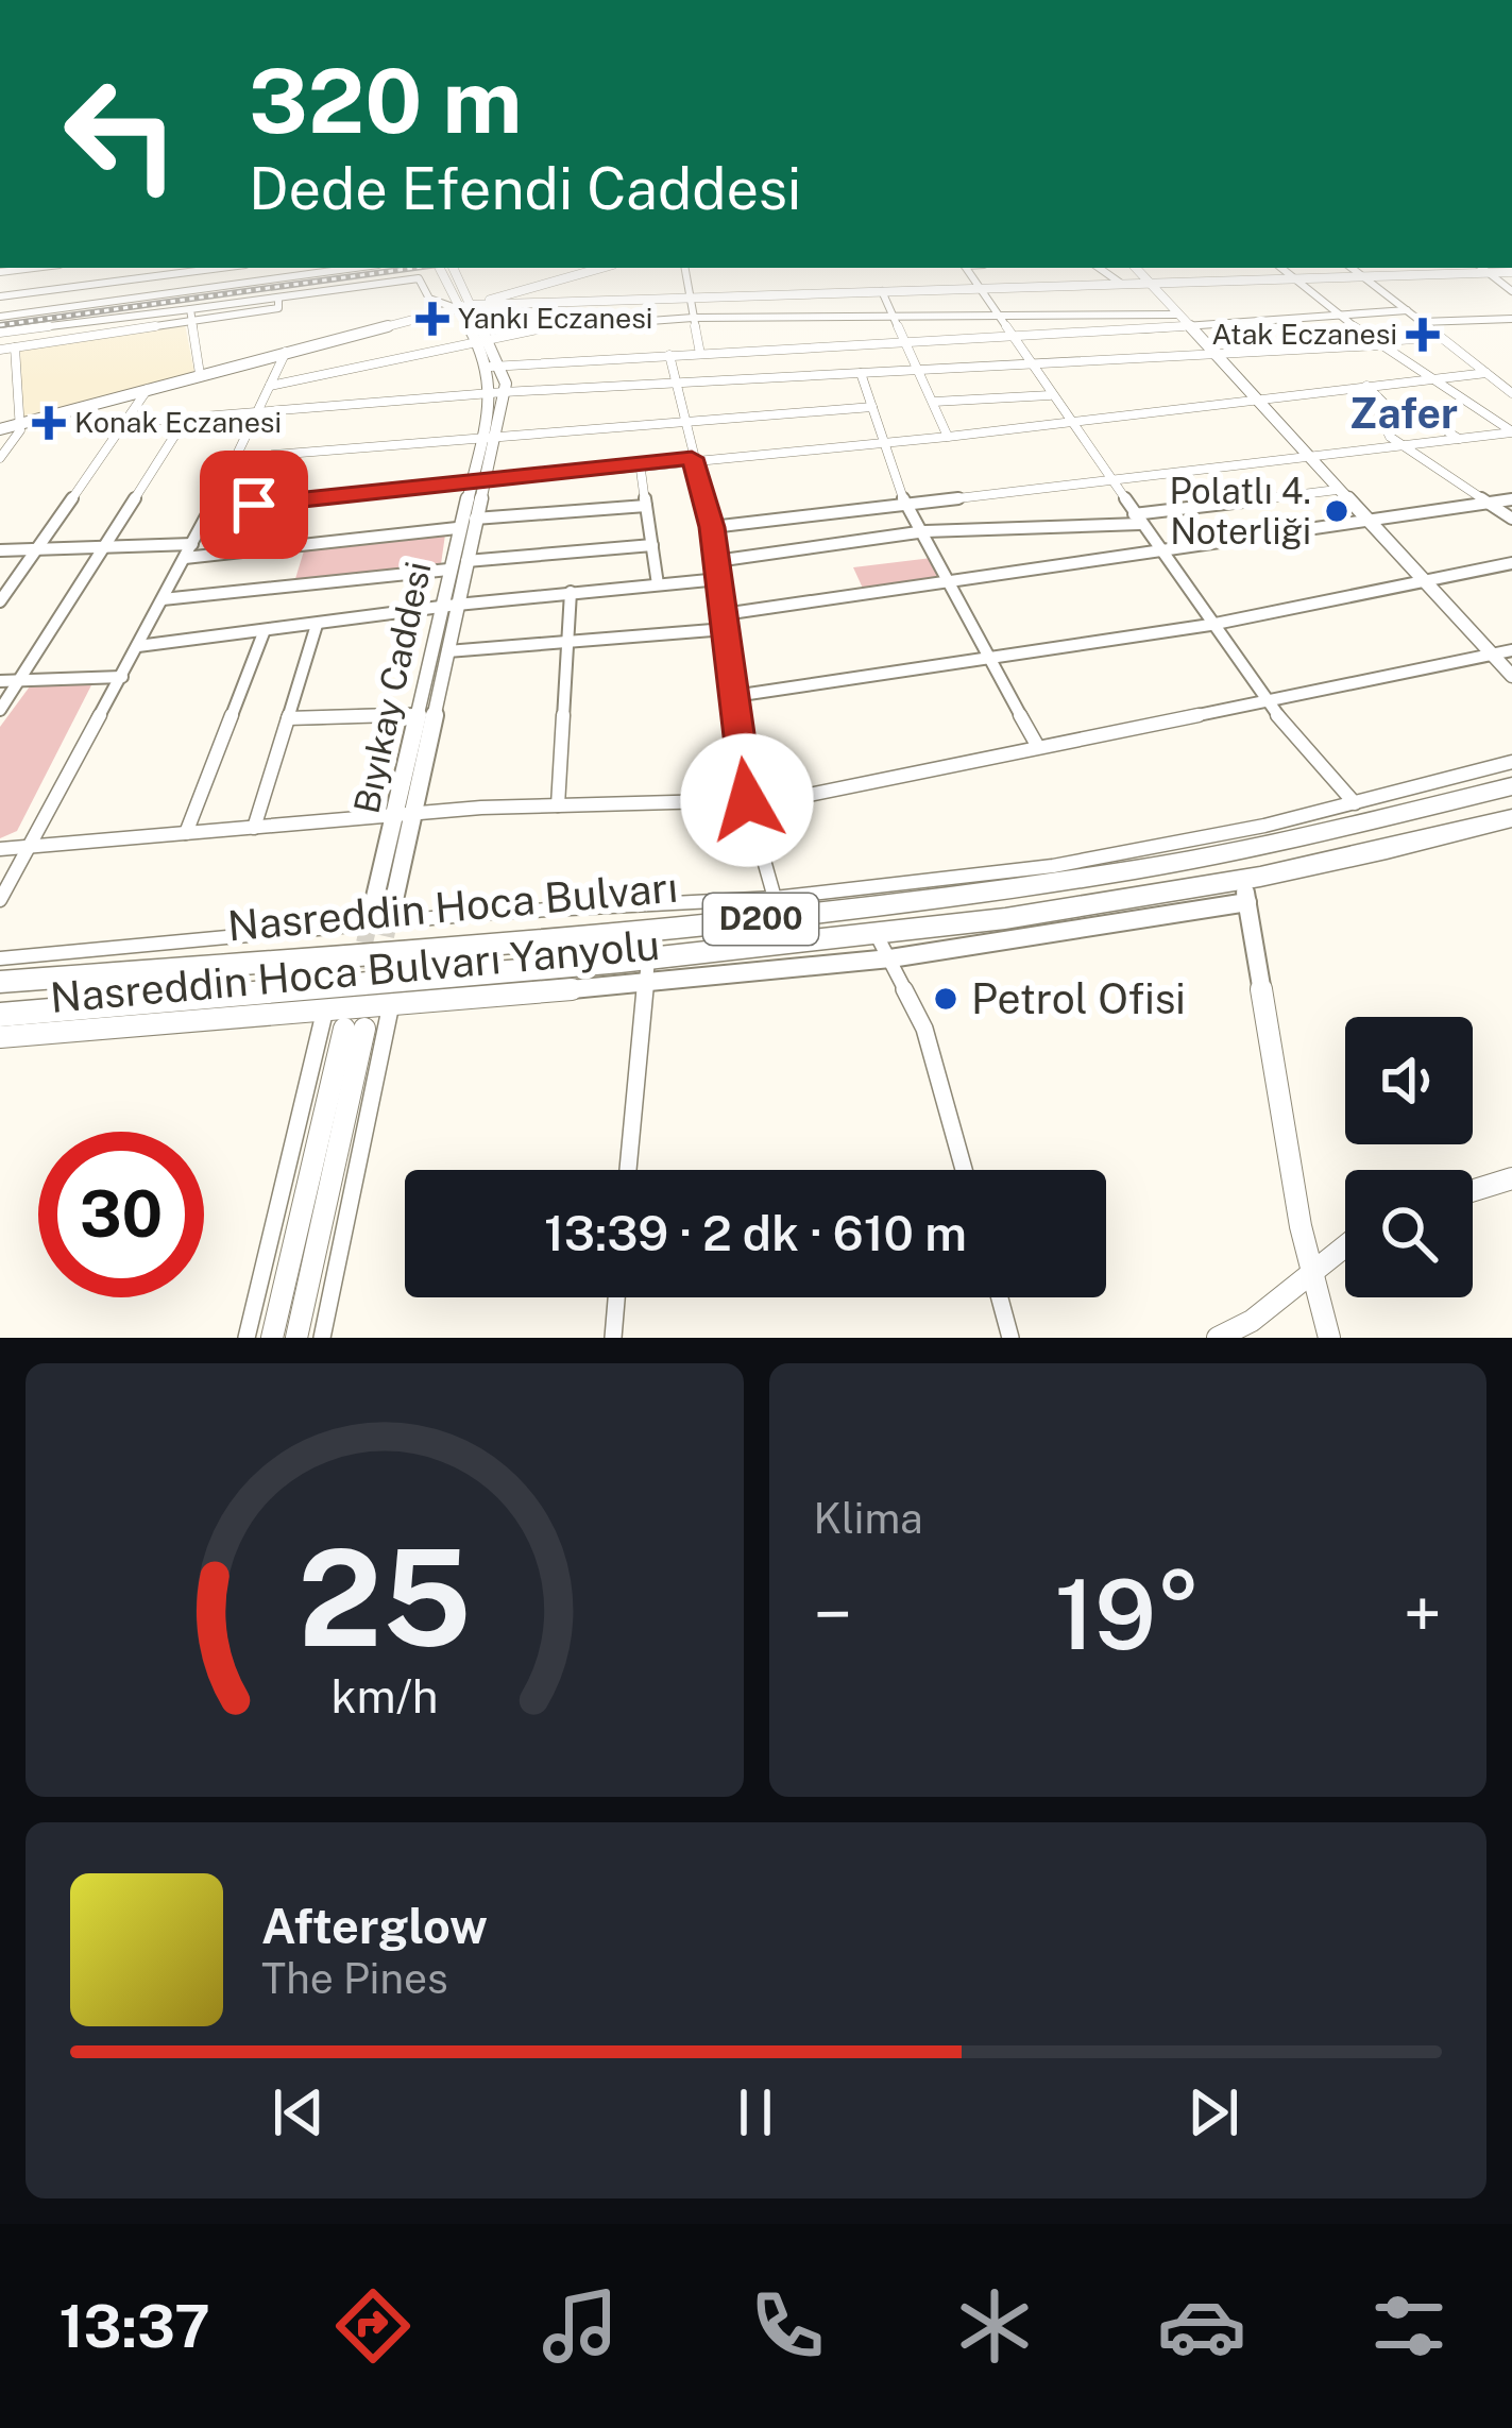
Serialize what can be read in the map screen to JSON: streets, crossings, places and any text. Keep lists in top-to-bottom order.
{
  "streets": {
    "highway": ["Nasreddin Hoca Bulvarı", "D200"],
    "street": ["Bıyıkay Caddesi", "Nasreddin Hoca Bulvarı Yanyolu"]
  },
  "crossings": [
    ["Nasreddin Hoca Bulvarı", "Nasreddin Hoca Bulvarı Yanyolu"]
  ],
  "districts": ["Zafer"],
  "places": {
    "health": ["Yankı Eczanesi", "Atak Eczanesi", "Konak Eczanesi"],
    "other": ["Polatlı 4. Noterliği", "Petrol Ofisi"]
  },
  "page": {
    "turn": ["320 m", "Dede Efendi Caddesi"],
    "limit": "30",
    "trip": "13:39 · 2 dk · 610 m",
    "tile": "Klima",
    "heat": ["−", "19°", "+"],
    "song": ["Afterglow", "The Pines"],
    "tabs": "13:37",
    "gauge": ["25", "km/h"]
  }
}
